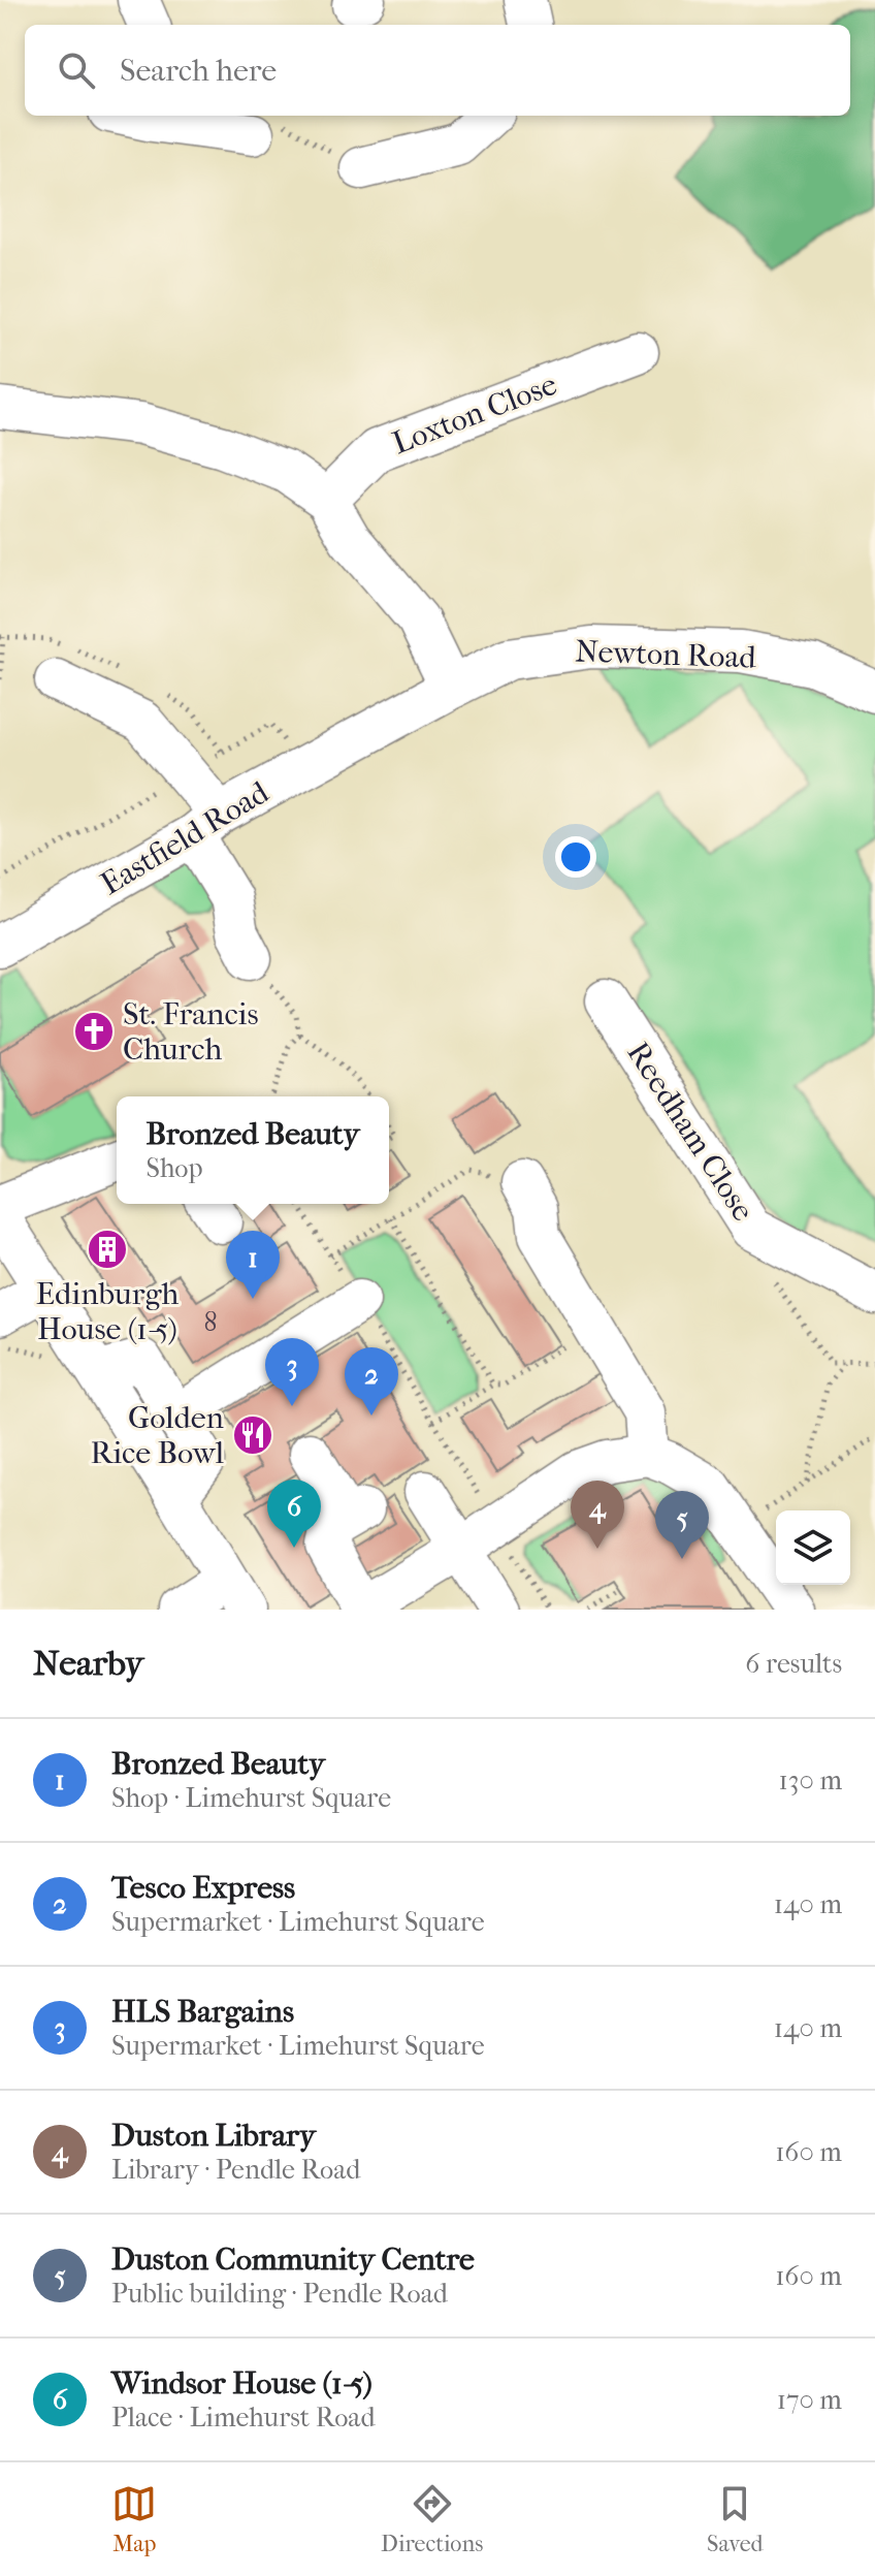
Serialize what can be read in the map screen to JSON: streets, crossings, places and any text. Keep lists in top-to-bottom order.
{
  "streets": {
    "street": [
      "Loxton Close",
      "Newton Road",
      "Eastfield Road",
      "Reedham Close"
    ]
  },
  "crossings": [
    ["Newton Road", "Eastfield Road"]
  ],
  "places": {
    "church": ["St. Francis Church"],
    "building": ["Edinburgh House (1-5)"],
    "restaurant": ["Golden Rice Bowl"]
  },
  "house_numbers": ["8"],
  "page": {
    "search": "Search here",
    "popup": ["Bronzed Beauty", "Shop"],
    "pins": [
      "1",
      "3",
      "2",
      "6",
      "4",
      "5"
    ],
    "heading": ["Nearby", "6 results"],
    "list": [
      {
        "mark": "1",
        "name": "Bronzed Beauty",
        "note": "Shop · Limehurst Square",
        "value": "130 m"
      },
      {
        "mark": "2",
        "name": "Tesco Express",
        "note": "Supermarket · Limehurst Square",
        "value": "140 m"
      },
      {
        "mark": "3",
        "name": "HLS Bargains",
        "note": "Supermarket · Limehurst Square",
        "value": "140 m"
      },
      {
        "mark": "4",
        "name": "Duston Library",
        "note": "Library · Pendle Road",
        "value": "160 m"
      },
      {
        "mark": "5",
        "name": "Duston Community Centre",
        "note": "Public building · Pendle Road",
        "value": "160 m"
      },
      {
        "mark": "6",
        "name": "Windsor House (1-5)",
        "note": "Place · Limehurst Road",
        "value": "170 m"
      }
    ],
    "nav": ["Map", "Directions", "Saved"]
  }
}
